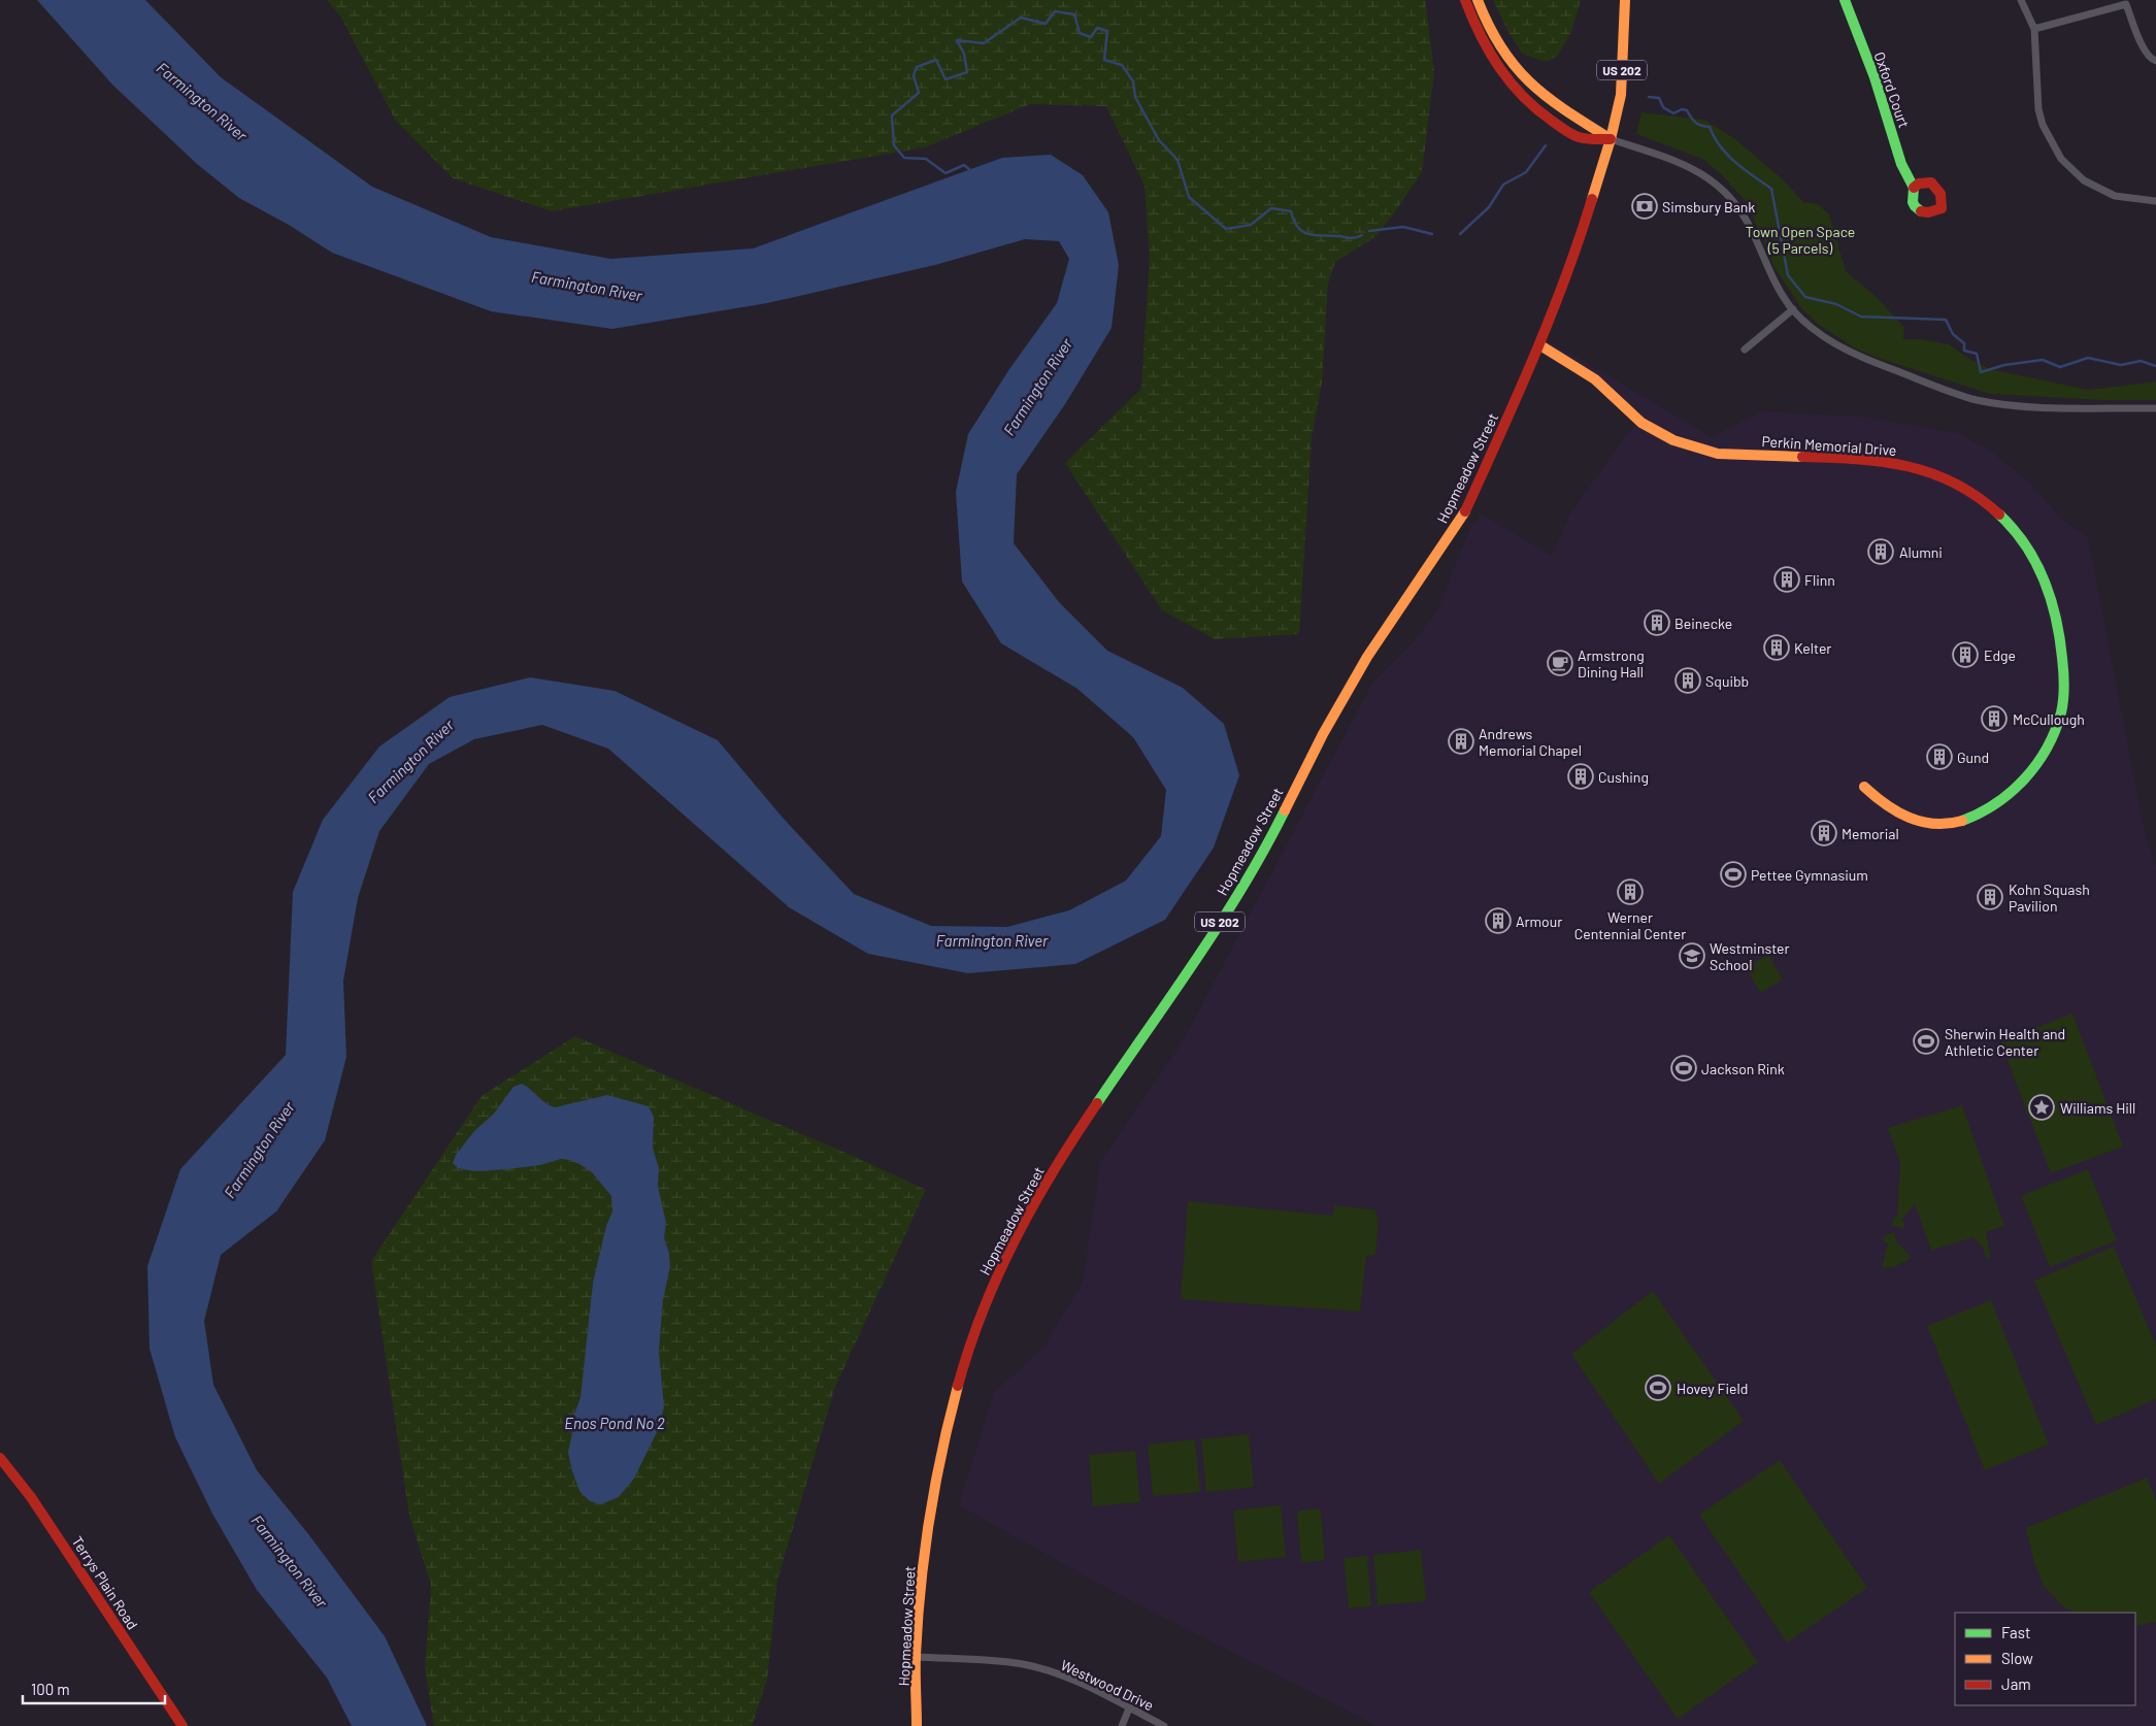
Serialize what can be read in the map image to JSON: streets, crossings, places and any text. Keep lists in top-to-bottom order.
{
  "streets": {
    "main road": [
      "US 202",
      "Oxford Court",
      "Perkin Memorial Drive",
      "Hopmeadow Street",
      "Terrys Plain Road"
    ],
    "street": ["Westwood Drive"]
  },
  "crossings": [
    ["Perkin Memorial Drive", "Hopmeadow Street"],
    ["Hopmeadow Street", "Westwood Drive"]
  ],
  "water": ["Farmington River", "Enos Pond No 2"],
  "parks": ["Town Open Space (5 Parcels)"],
  "places": {
    "bank": ["Simsbury Bank"],
    "building": [
      "Alumni",
      "Flinn",
      "Beinecke",
      "Kelter",
      "Edge",
      "Squibb",
      "McCullough",
      "Andrews Memorial Chapel",
      "Gund",
      "Cushing",
      "Memorial",
      "Werner Centennial Center",
      "Kohn Squash Pavilion",
      "Armour"
    ],
    "cafe": ["Armstrong Dining Hall"],
    "sports": [
      "Pettee Gymnasium",
      "Sherwin Health and Athletic Center",
      "Jackson Rink",
      "Hovey Field"
    ],
    "school or university": ["Westminster School"],
    "place": ["Williams Hill"]
  },
  "legend": ["Fast", "Slow", "Jam"],
  "scale_bar": "100 m"
}
